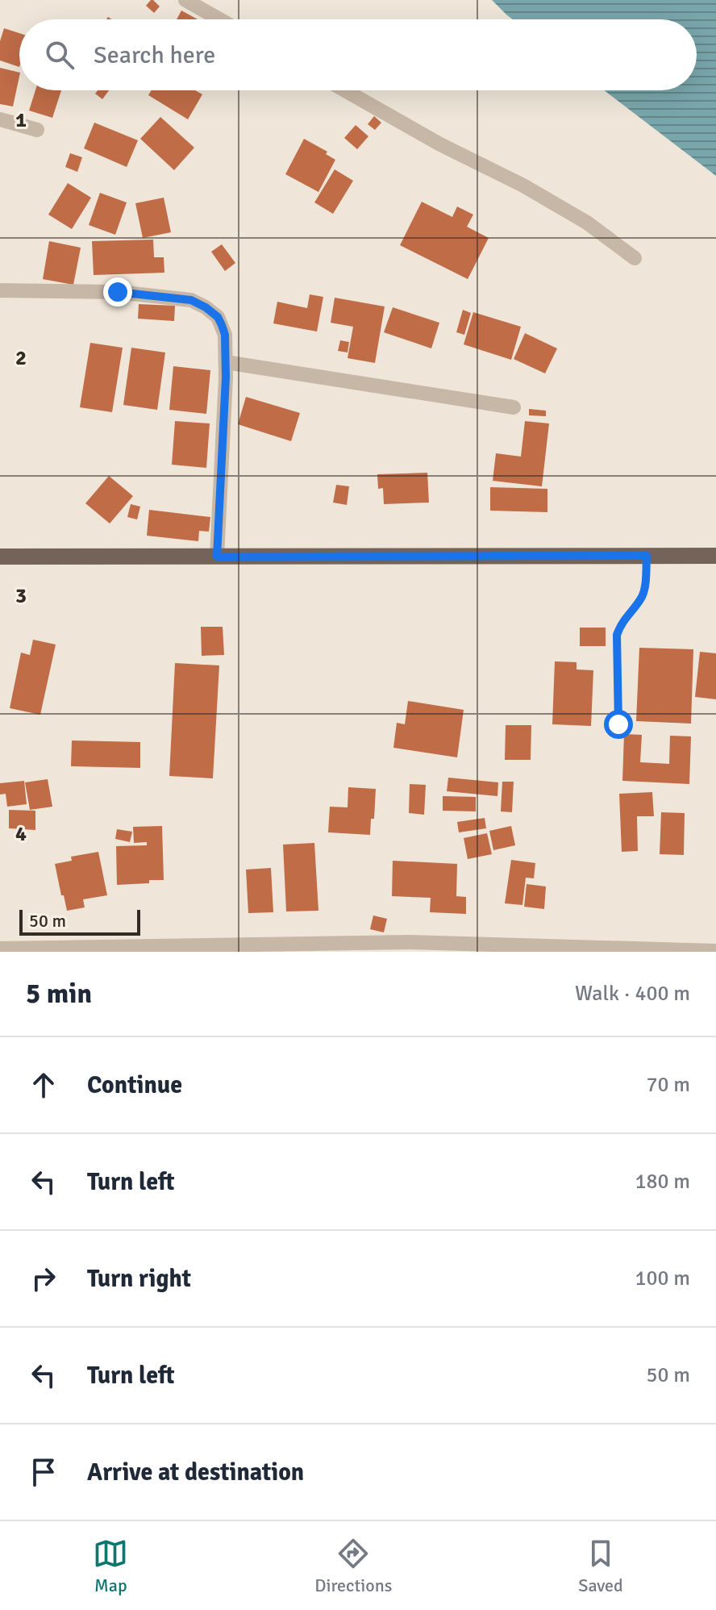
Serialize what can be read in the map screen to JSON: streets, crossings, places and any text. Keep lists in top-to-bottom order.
{
  "scale_bar": "50 m",
  "page": {
    "search": "Search here",
    "scale": "50 m",
    "heading": ["5 min", "Walk · 400 m"],
    "list": [
      ["Continue", "70 m"],
      ["Turn left", "180 m"],
      ["Turn right", "100 m"],
      ["Turn left", "50 m"],
      "Arrive at destination"
    ],
    "nav": ["Map", "Directions", "Saved"]
  },
  "grid": {
    "rows": [
      "1",
      "2",
      "3",
      "4"
    ]
  }
}
